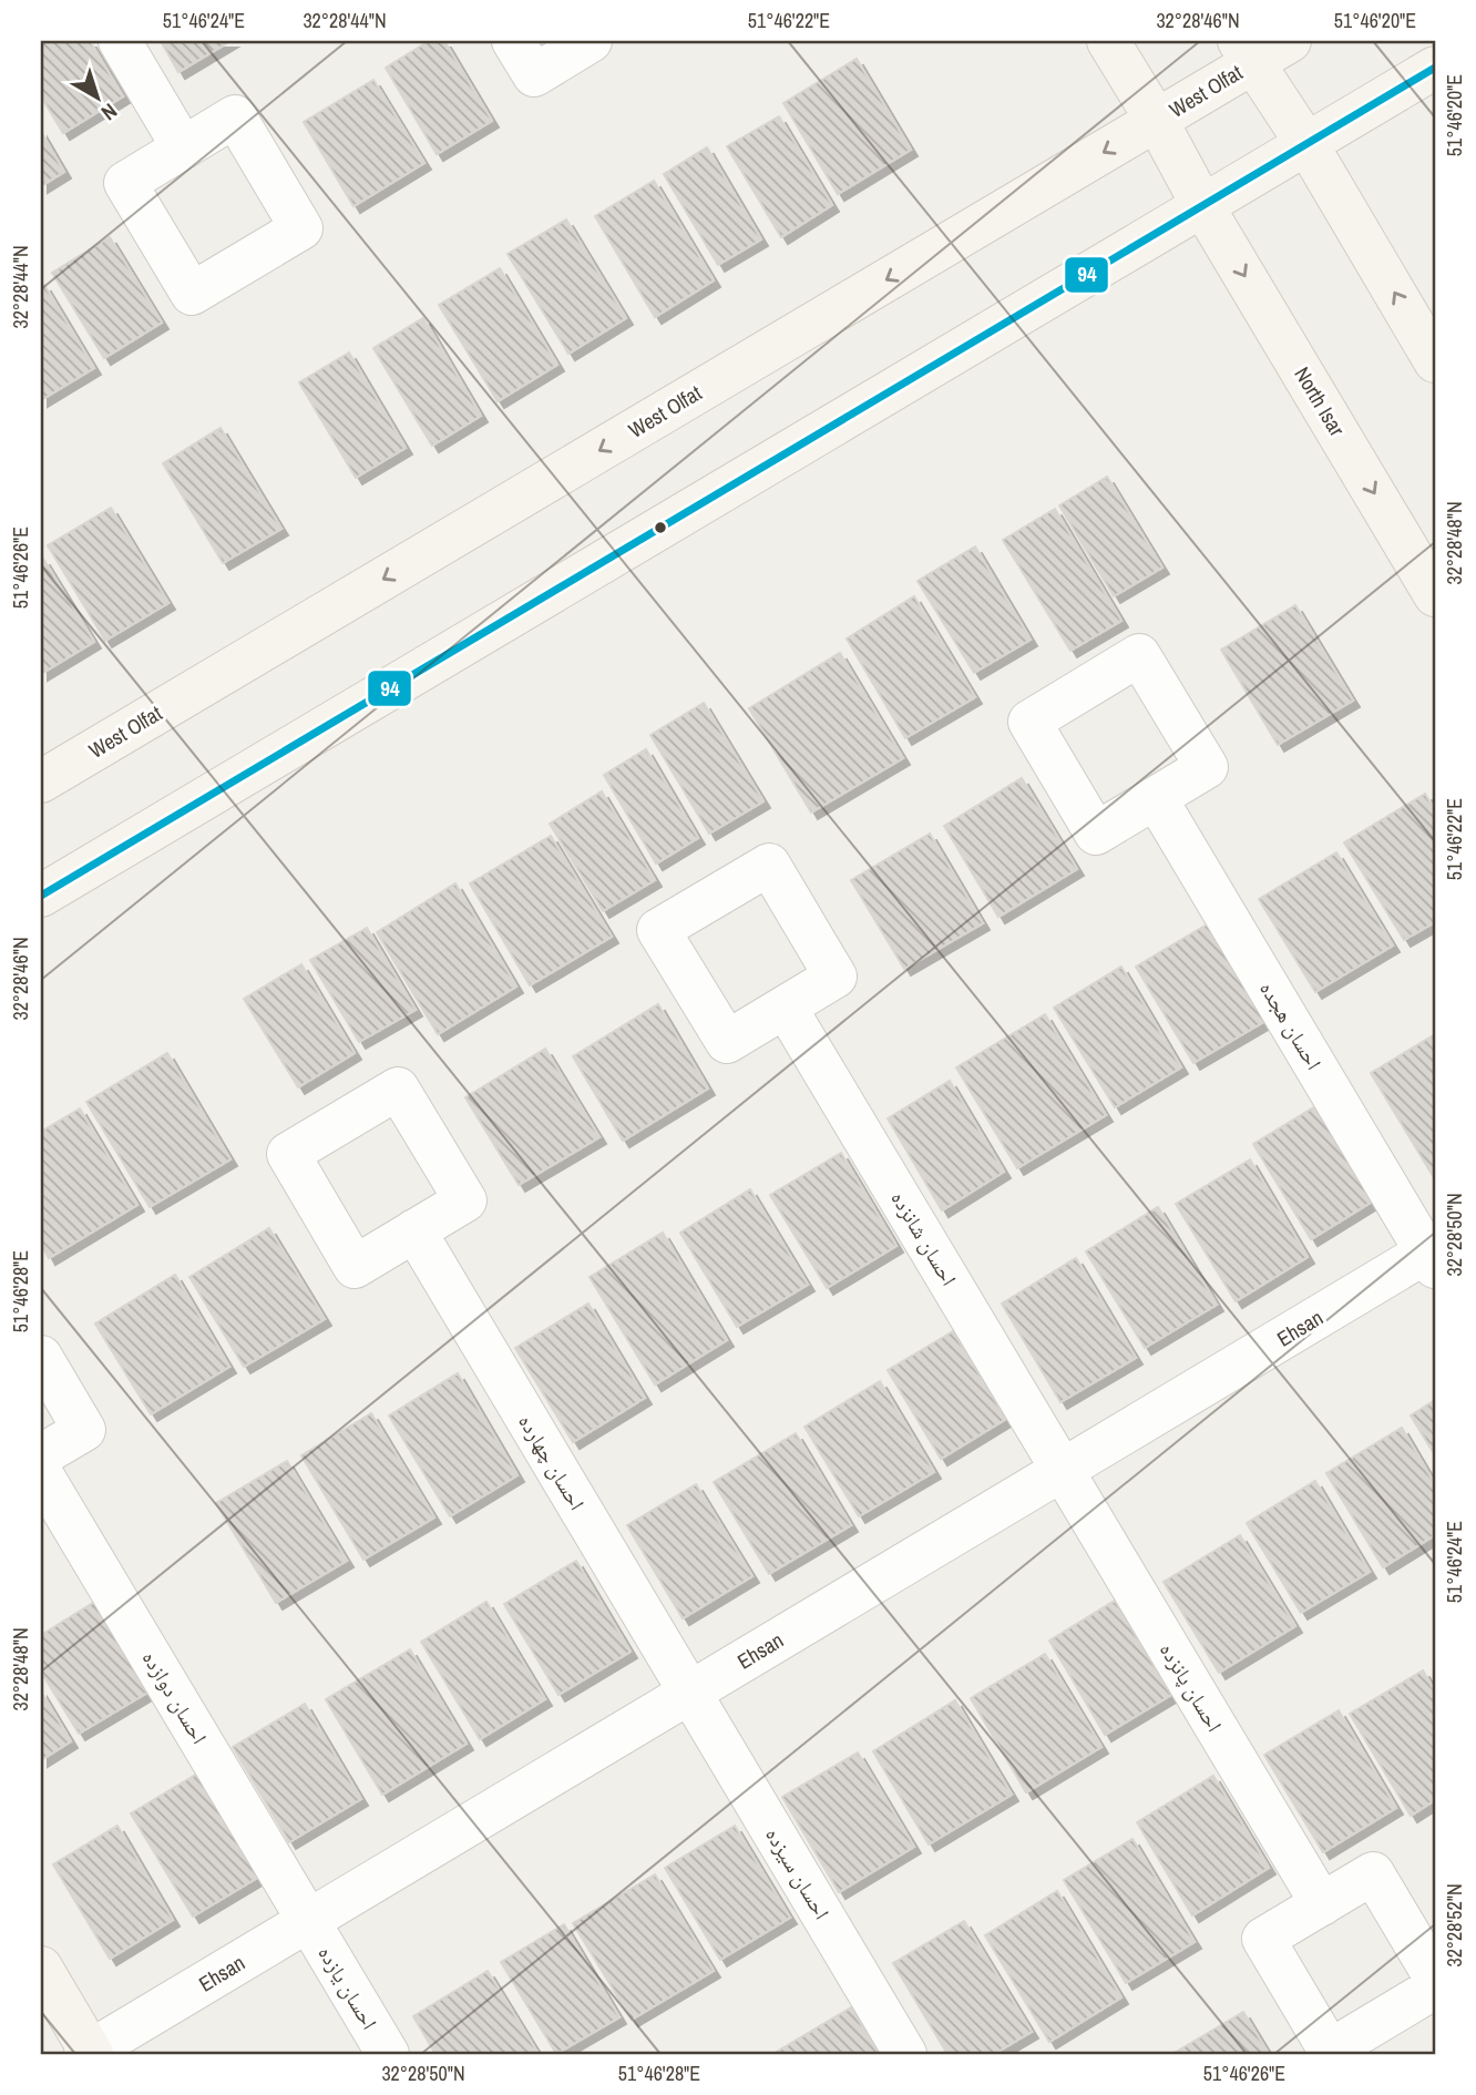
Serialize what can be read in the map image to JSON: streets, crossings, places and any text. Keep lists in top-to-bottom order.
{
  "streets": {
    "main road": ["West Olfat", "North Isar"],
    "street": [
      "احسان هجده",
      "احسان شانزده",
      "Ehsan",
      "احسان چهارده",
      "احسان پانزده",
      "احسان دوازده",
      "احسان سیزده",
      "احسان یازده"
    ]
  },
  "crossings": [
    ["West Olfat", "North Isar"],
    ["احسان هجده", "Ehsan"],
    ["احسان شانزده", "Ehsan"],
    ["احسان شانزده", "احسان پانزده"],
    ["Ehsan", "احسان چهارده"],
    ["Ehsan", "احسان پانزده"],
    ["Ehsan", "احسان دوازده"],
    ["Ehsan", "احسان سیزده"],
    ["Ehsan", "احسان یازده"],
    ["احسان چهارده", "احسان سیزده"],
    ["احسان دوازده", "احسان یازده"]
  ],
  "lines": ["transit line 94"],
  "north": "bottom right",
  "coordinates": [
    "51°46'24\"E",
    "32°28'44\"N",
    "51°46'22\"E",
    "32°28'46\"N",
    "51°46'20\"E",
    "32°28'48\"N",
    "51°46'26\"E",
    "32°28'50\"N",
    "51°46'28\"E",
    "32°28'52\"N"
  ]
}
